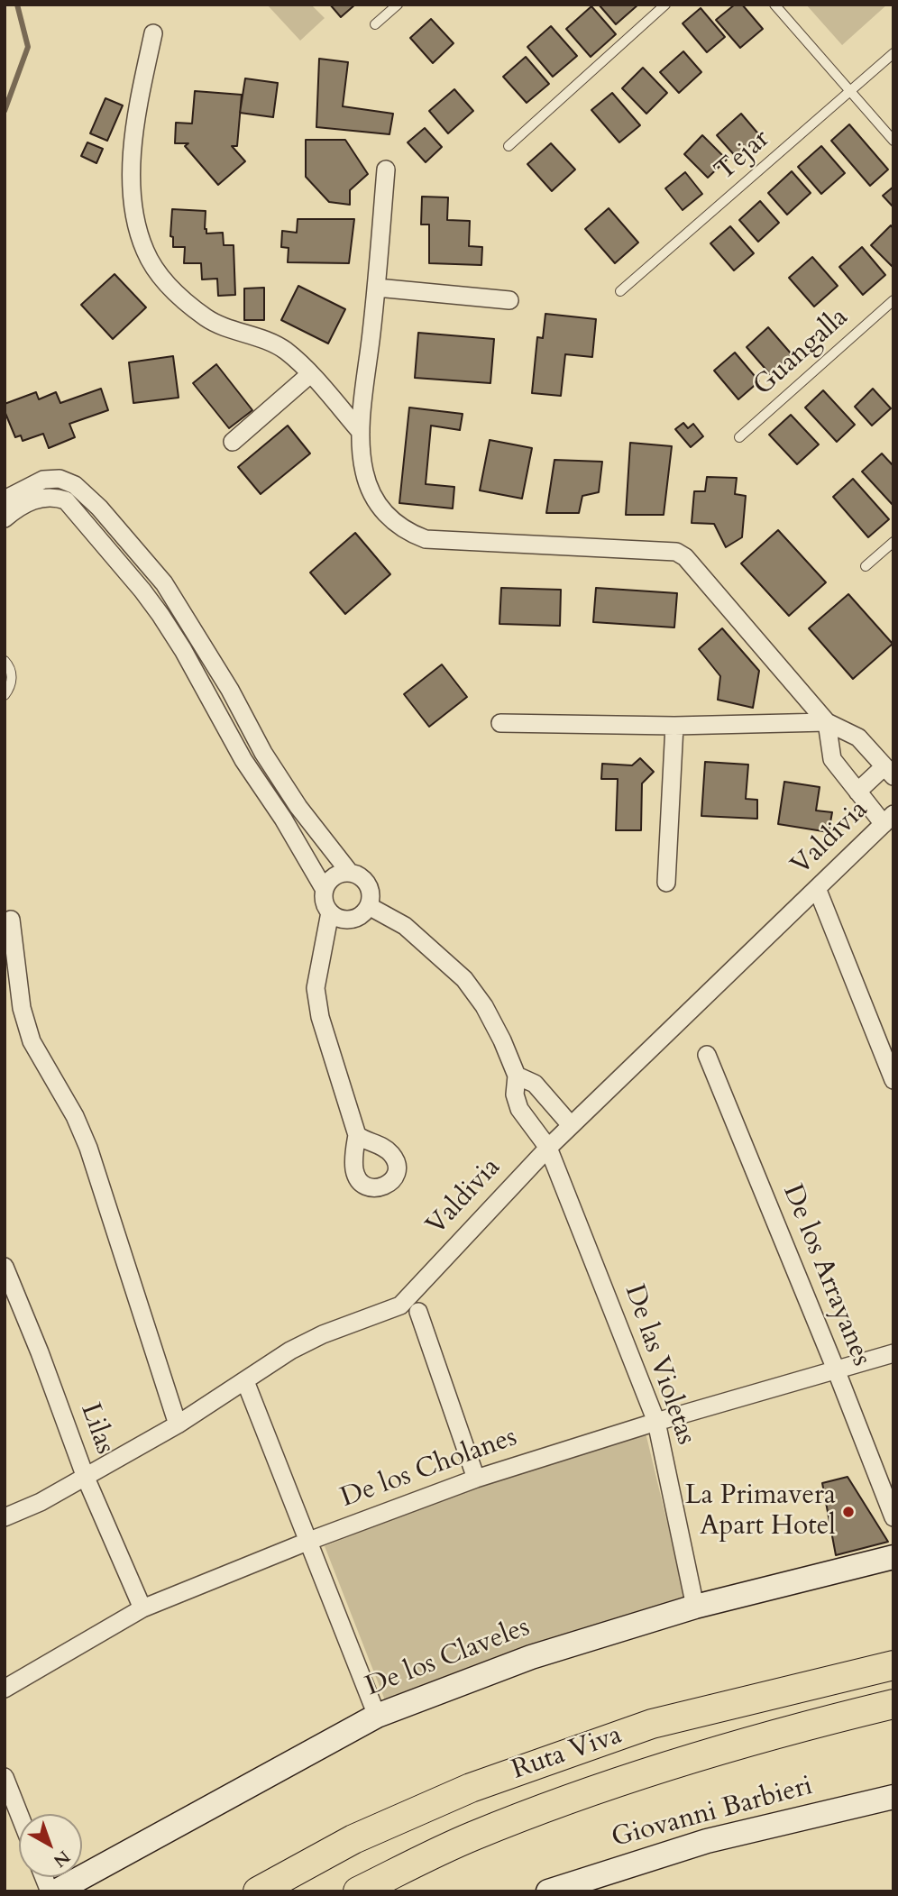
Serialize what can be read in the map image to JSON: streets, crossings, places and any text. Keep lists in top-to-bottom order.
{
  "streets": {
    "highway": ["Ruta Viva"],
    "main road": ["De los Claveles", "Giovanni Barbieri"],
    "street": [
      "Valdivia",
      "De los Arrayanes",
      "De las Violetas",
      "Lilas",
      "De los Cholanes"
    ],
    "lane": ["Tejar", "Guangalla"]
  },
  "crossings": [
    ["Valdivia", "De las Violetas"],
    ["Valdivia", "Lilas"],
    ["De los Arrayanes", "De los Cholanes"],
    ["De las Violetas", "De los Cholanes"],
    ["De las Violetas", "De los Claveles"],
    ["Lilas", "De los Cholanes"]
  ],
  "places": ["La Primavera Apart Hotel"],
  "north": "bottom right"
}
